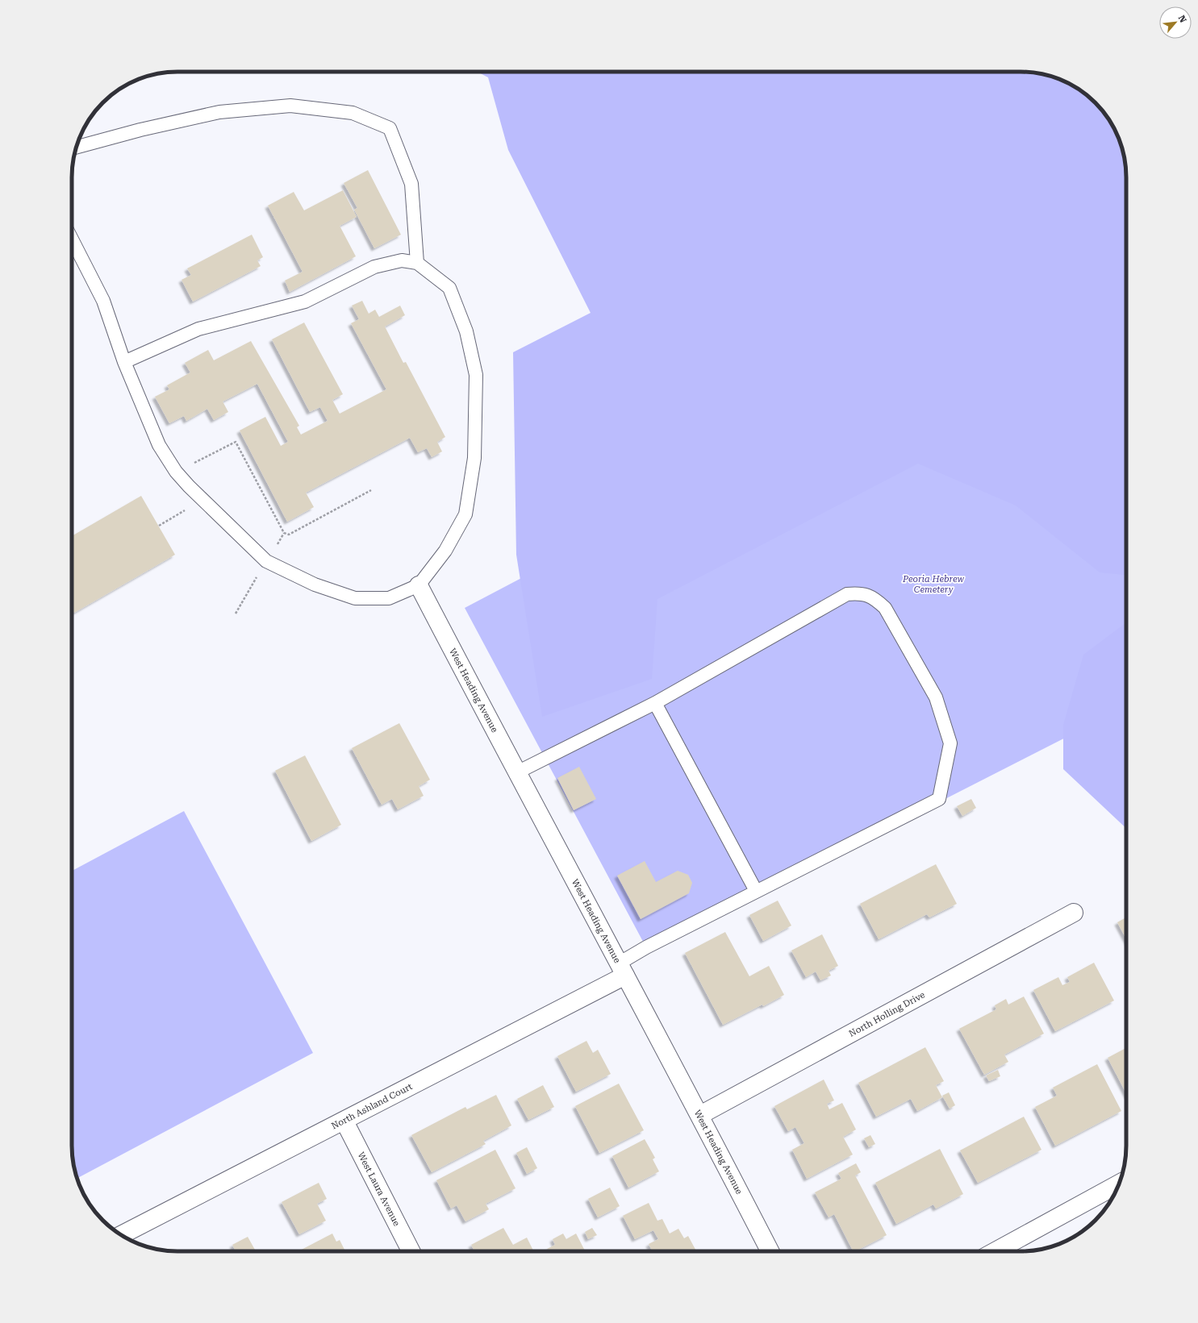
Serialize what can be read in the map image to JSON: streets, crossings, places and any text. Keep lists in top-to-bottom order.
{
  "streets": {
    "street": [
      "West Heading Avenue",
      "North Holling Drive",
      "North Ashland Court",
      "West Laura Avenue"
    ]
  },
  "crossings": [
    ["West Heading Avenue", "North Holling Drive"],
    ["West Heading Avenue", "North Ashland Court"],
    ["North Ashland Court", "West Laura Avenue"]
  ],
  "parks": ["Peoria Hebrew Cemetery"],
  "north": "top right"
}
